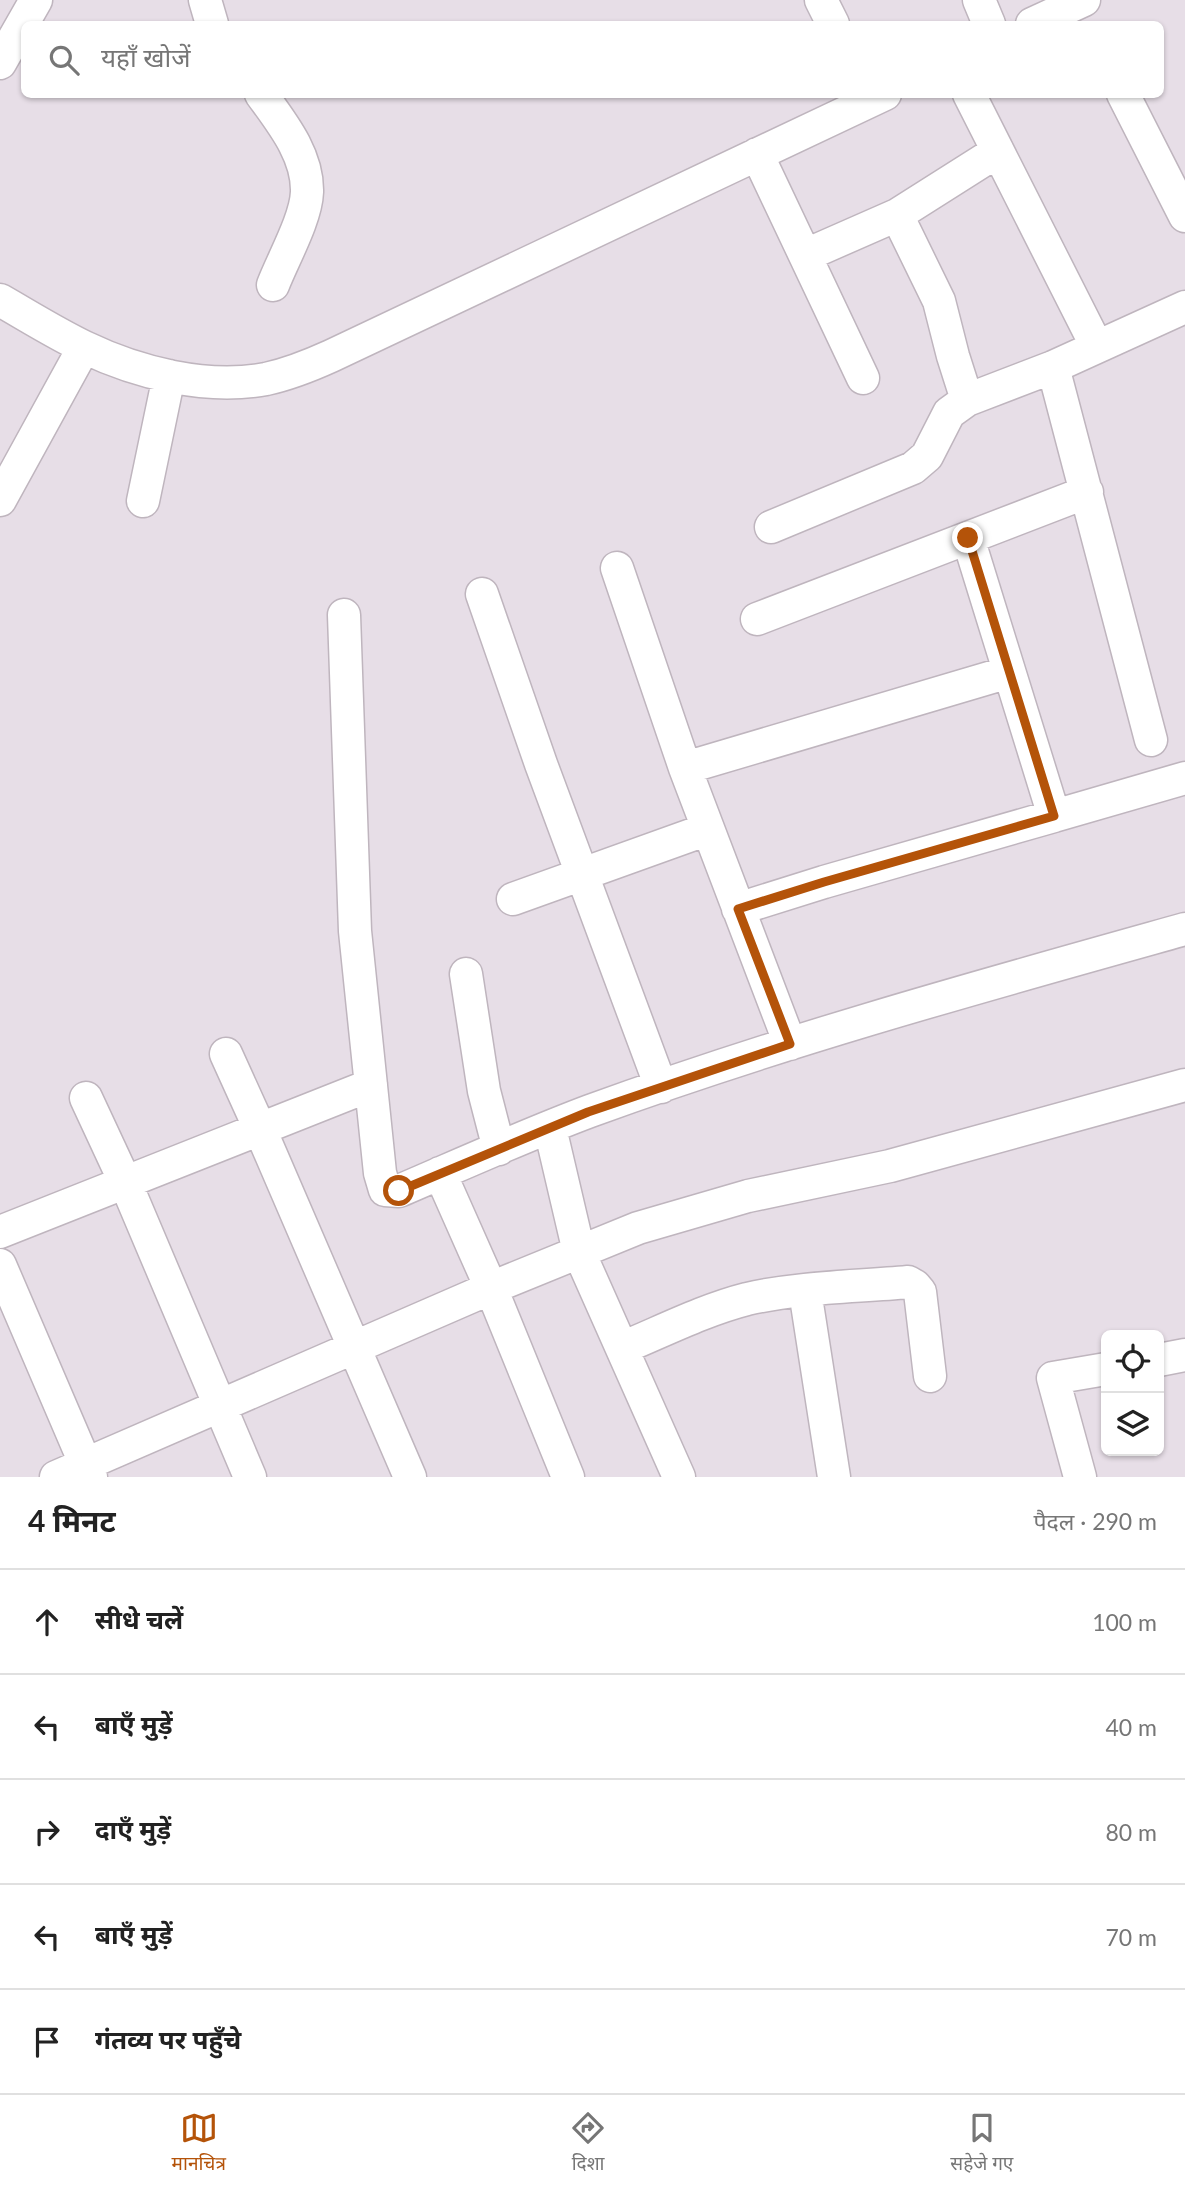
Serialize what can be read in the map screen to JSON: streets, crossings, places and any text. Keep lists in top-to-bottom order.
{
  "page": {
    "search": "यहाँ खोजें",
    "heading": ["4 मिनट", "पैदल · 290 m"],
    "list": [
      ["सीधे चलें", "100 m"],
      ["बाएँ मुड़ें", "40 m"],
      ["दाएँ मुड़ें", "80 m"],
      ["बाएँ मुड़ें", "70 m"],
      "गंतव्य पर पहुँचे"
    ],
    "nav": ["मानचित्र", "दिशा", "सहेजे गए"]
  }
}
